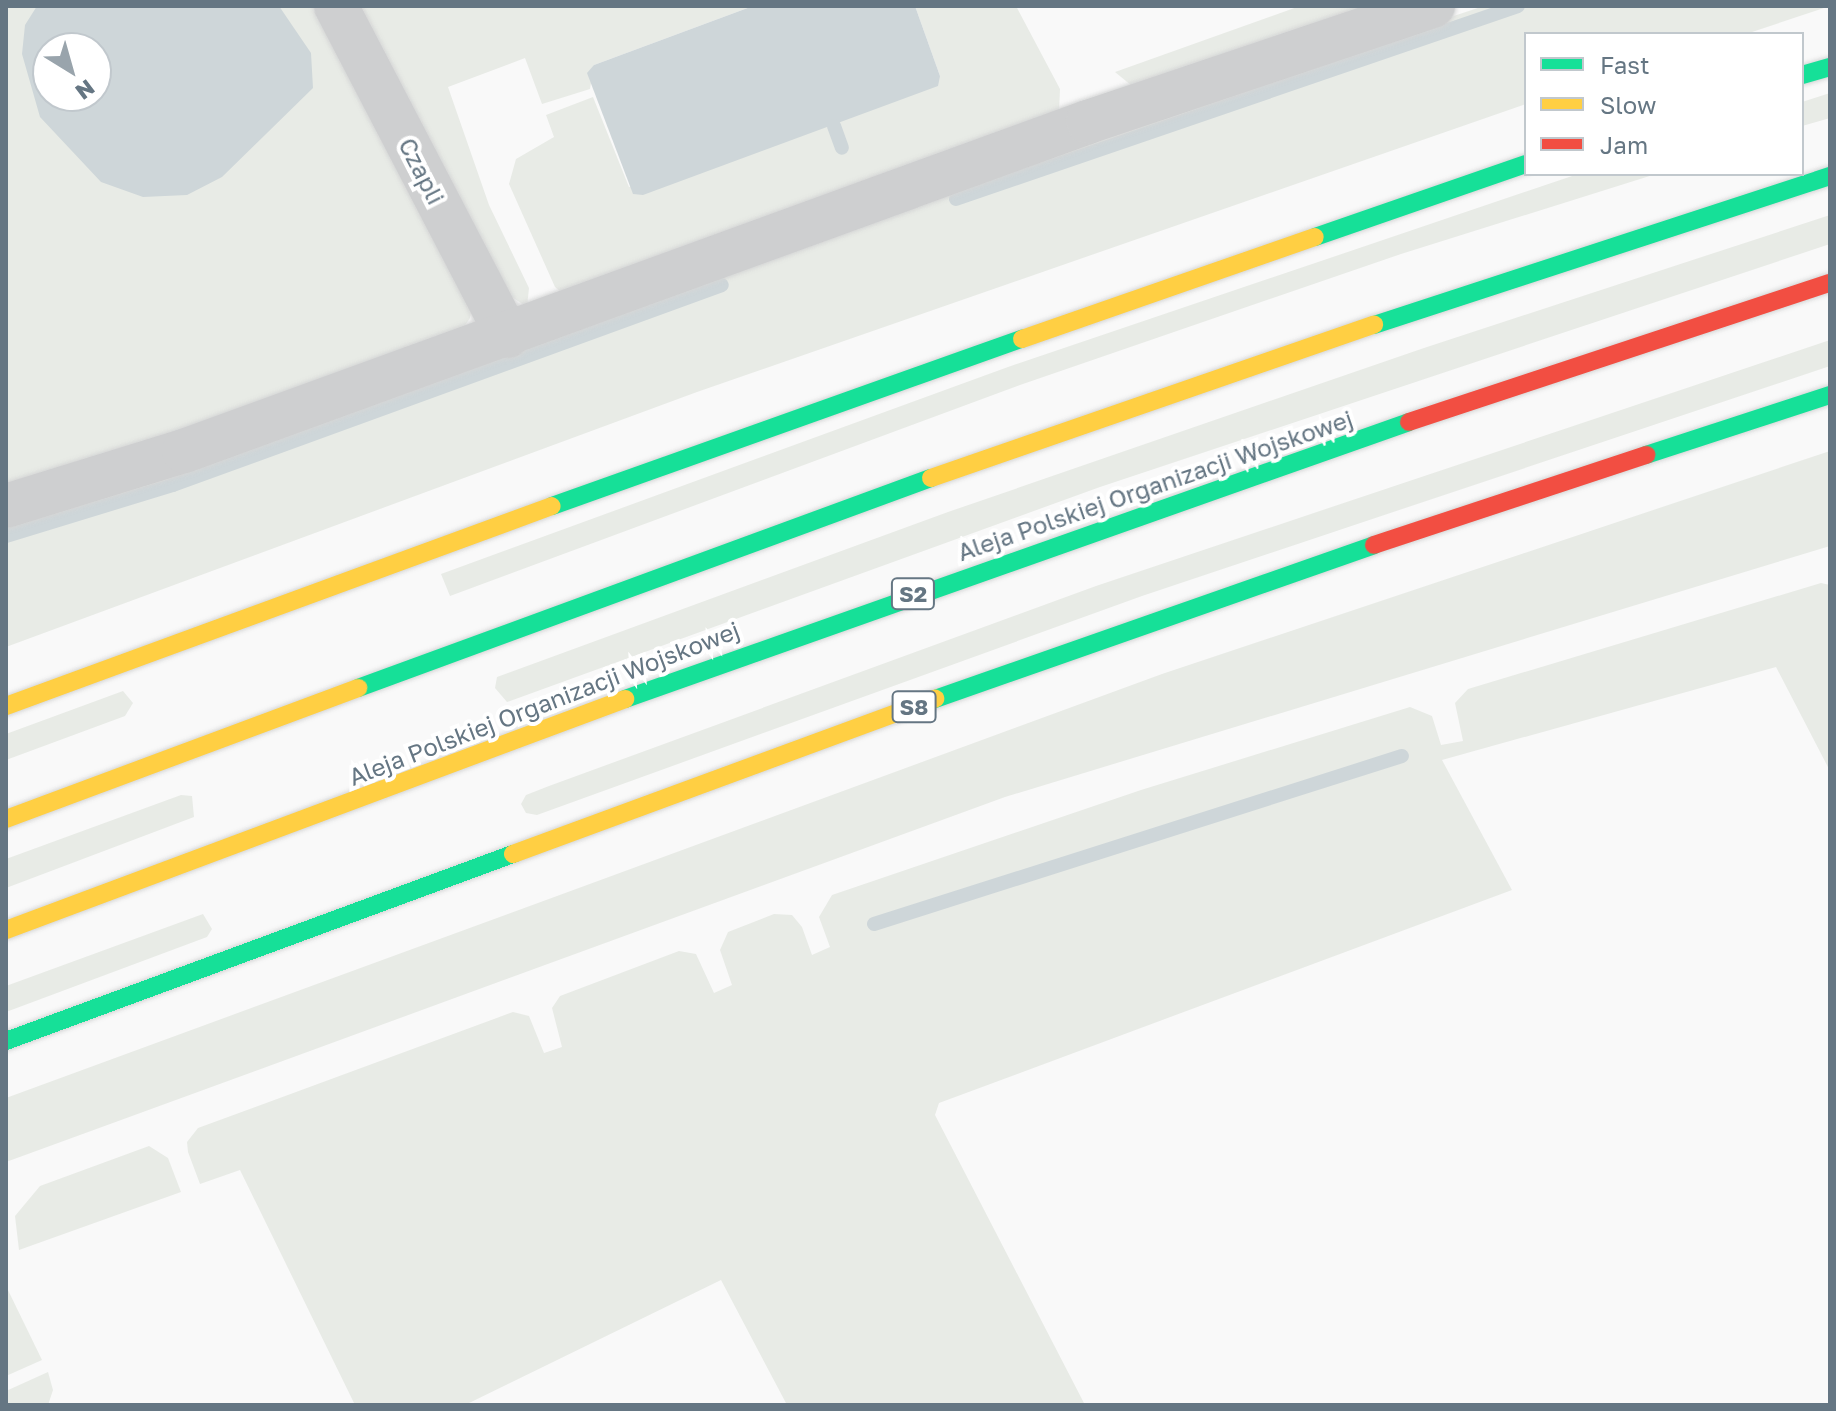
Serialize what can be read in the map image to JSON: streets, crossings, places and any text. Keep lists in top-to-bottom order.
{
  "streets": {
    "highway": ["Aleja Polskiej Organizacji Wojskowej", "S2", "S8"],
    "street": ["Czapli"]
  },
  "legend": ["Fast", "Slow", "Jam"],
  "north": "bottom right"
}
